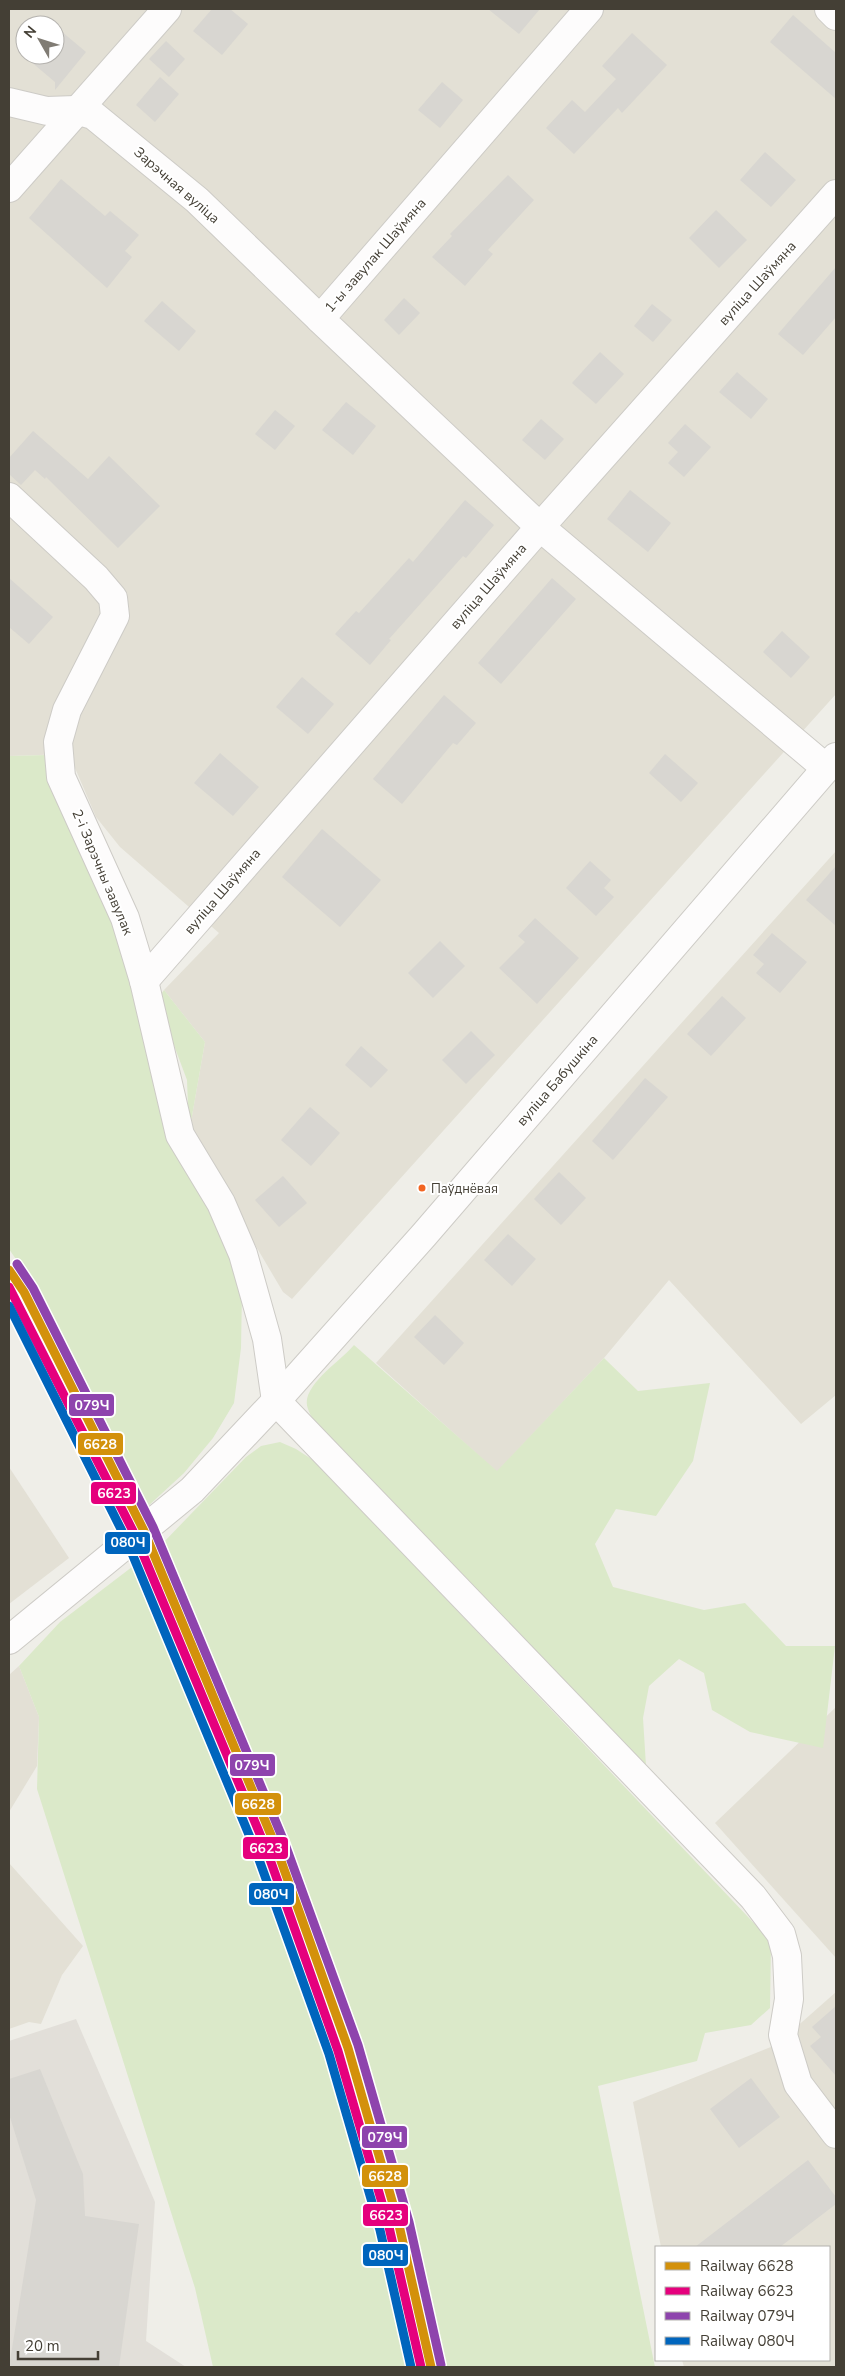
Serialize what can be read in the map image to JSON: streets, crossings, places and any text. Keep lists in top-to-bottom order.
{
  "streets": {
    "street": [
      "Зарэчная вуліца",
      "1-ы завулак Шаўмяна",
      "вуліца Шаўмяна",
      "2-і Зарэчны завулак",
      "вуліца Бабушкіна"
    ]
  },
  "crossings": [
    ["Зарэчная вуліца", "1-ы завулак Шаўмяна"],
    ["1-ы завулак Шаўмяна", "вуліца Шаўмяна"],
    ["1-ы завулак Шаўмяна", "вуліца Бабушкіна"],
    ["вуліца Шаўмяна", "2-і Зарэчны завулак"],
    ["2-і Зарэчны завулак", "вуліца Бабушкіна"]
  ],
  "places": ["Паўднёвая"],
  "lines": [
    "rail line 079Ч",
    "rail line 6628",
    "rail line 6623",
    "rail line 080Ч"
  ],
  "legend": [
    "Railway 6628",
    "Railway 6623",
    "Railway 079Ч",
    "Railway 080Ч"
  ],
  "scale_bar": "20 m",
  "north": "top left"
}
